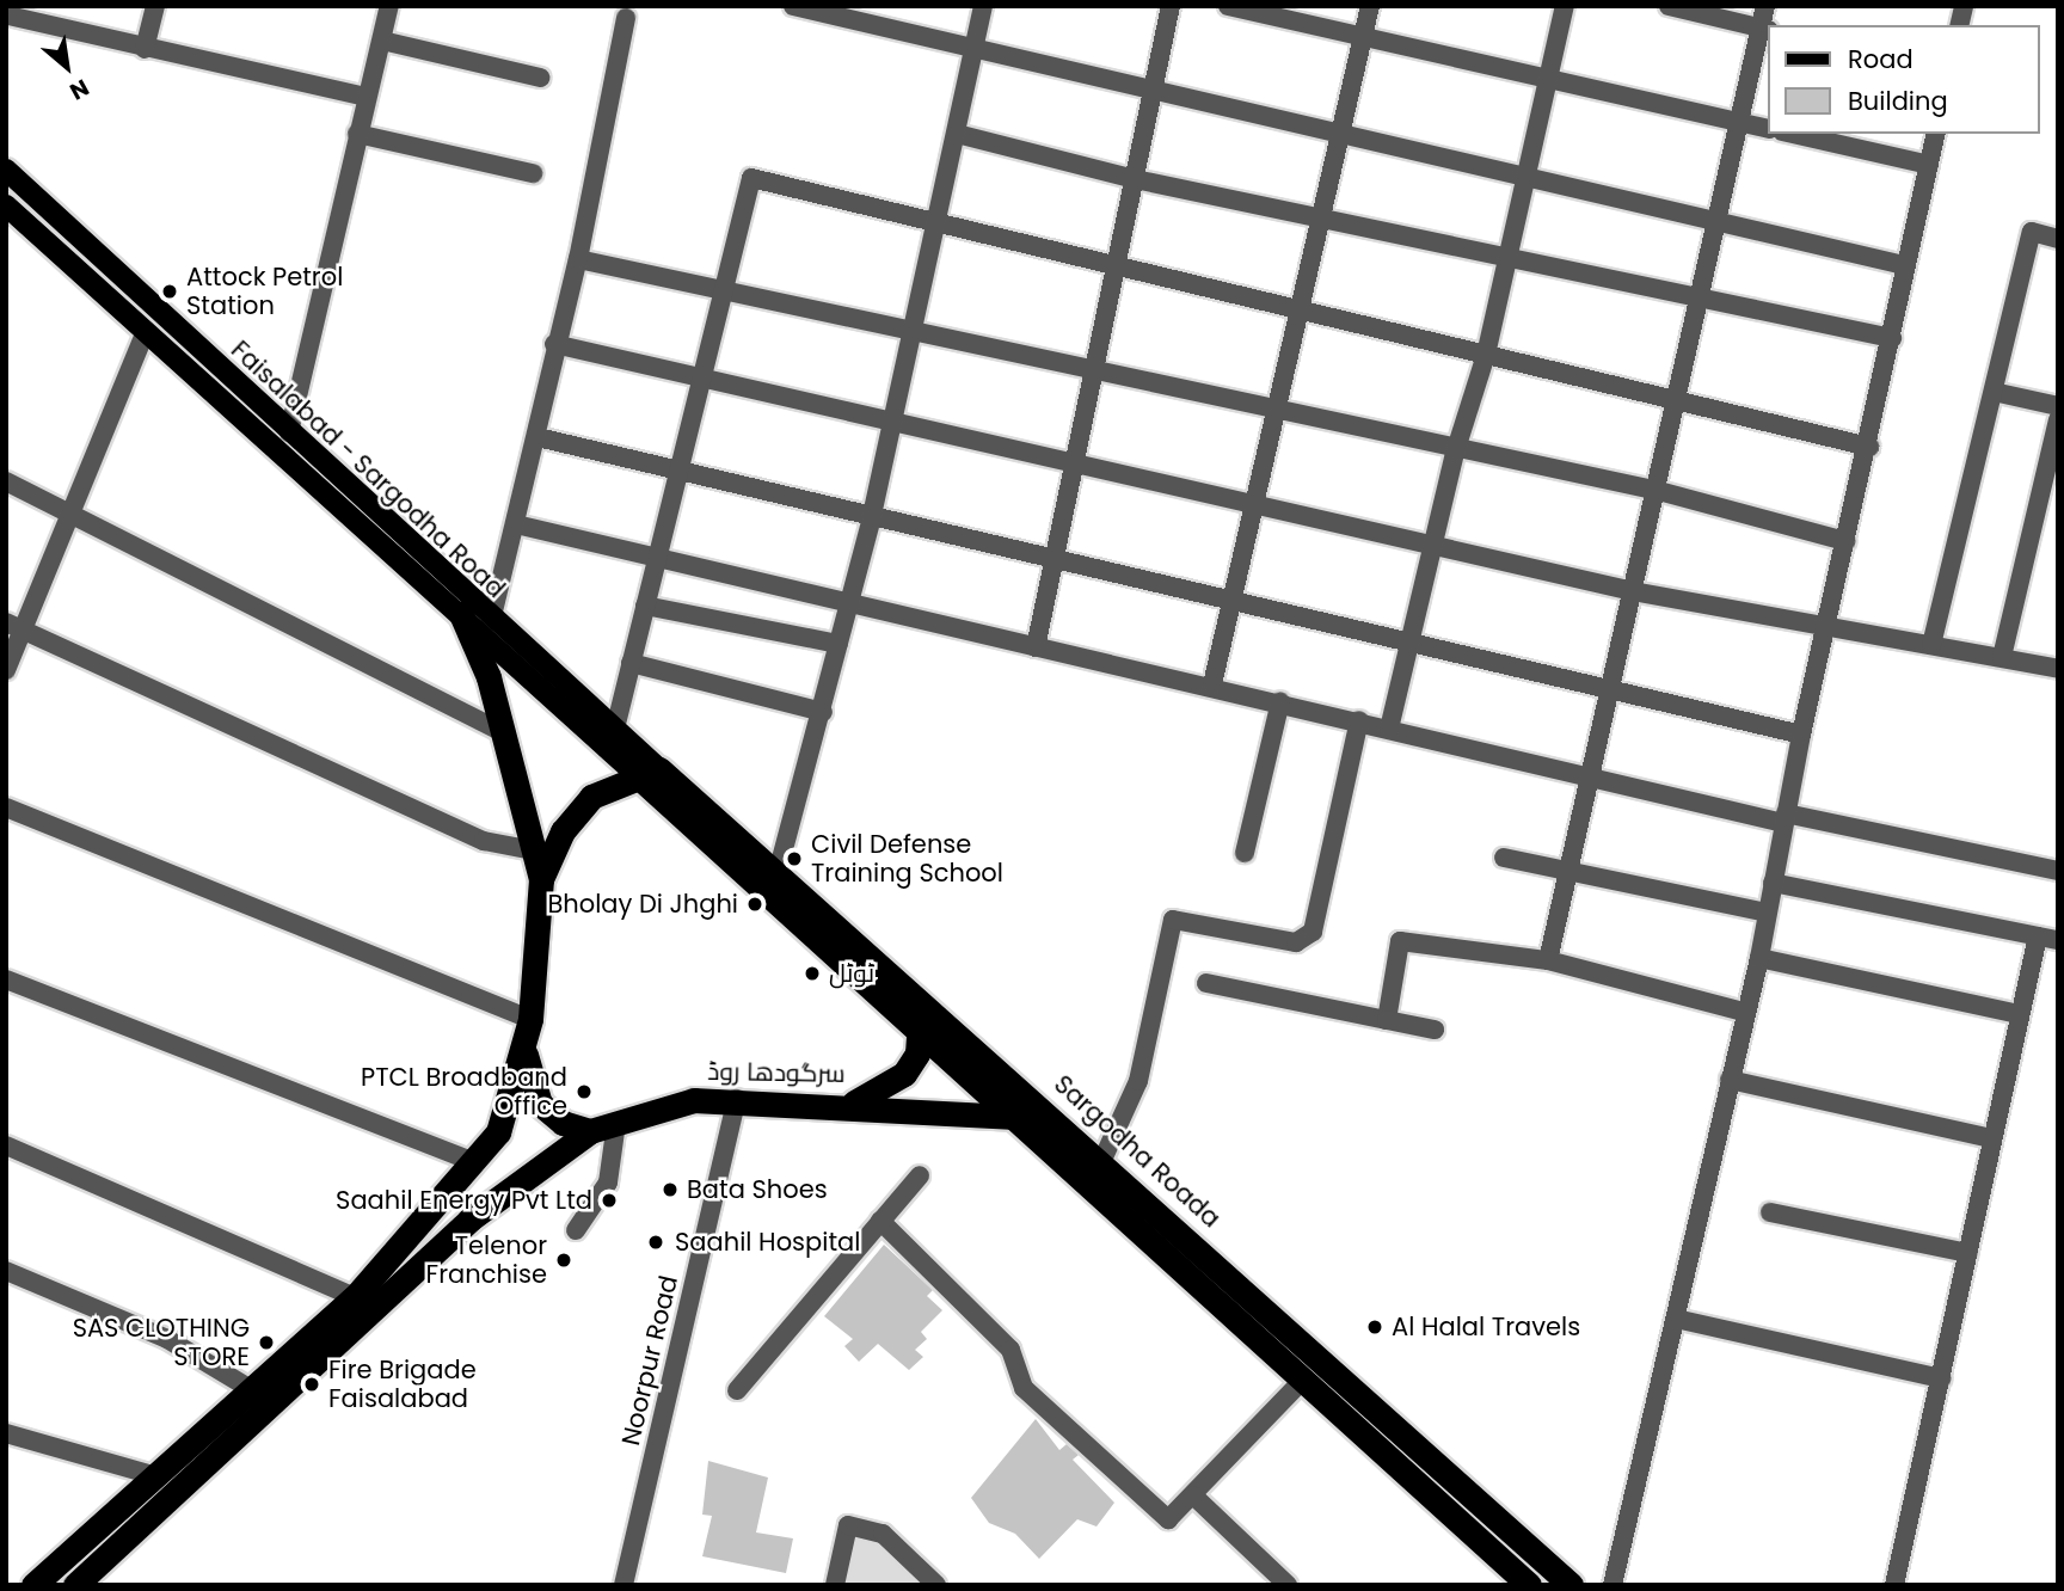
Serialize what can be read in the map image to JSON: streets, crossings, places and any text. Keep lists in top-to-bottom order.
{
  "streets": {
    "highway": ["سرگودھا روڈ", "Sargodha Roada"],
    "main road": ["Faisalabad - Sargodha Road"],
    "street": ["Noorpur Road"]
  },
  "crossings": [
    ["Faisalabad - Sargodha Road", "Sargodha Roada"],
    ["سرگودھا روڈ", "Noorpur Road"]
  ],
  "places": [
    "Attock Petrol Station",
    "Civil Defense Training School",
    "Bholay Di Jhghi",
    "ٹوٹل",
    "PTCL Broadband Office",
    "Bata Shoes",
    "Saahil Energy Pvt Ltd",
    "Saahil Hospital",
    "Telenor Franchise",
    "Al Halal Travels",
    "SAS CLOTHING STORE",
    "Fire Brigade Faisalabad"
  ],
  "legend": ["Road", "Building"],
  "north": "bottom right"
}
